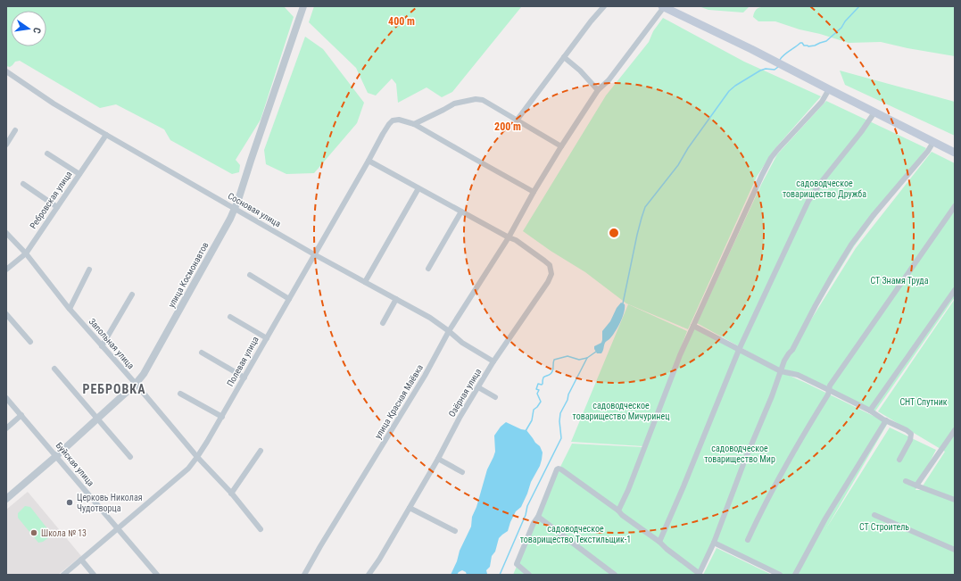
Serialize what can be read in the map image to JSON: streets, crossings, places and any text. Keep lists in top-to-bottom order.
{
  "streets": {
    "street": [
      "Ребровская улица",
      "Сосновая улица",
      "улица Космонавтов",
      "Запольная улица",
      "Полевая улица",
      "Озёрная улица",
      "улица Красная Маёвка",
      "Буйская улица"
    ]
  },
  "crossings": [
    ["Ребровская улица", "Сосновая улица"],
    ["Ребровская улица", "Запольная улица"],
    ["Сосновая улица", "улица Космонавтов"],
    ["Сосновая улица", "Полевая улица"],
    ["Сосновая улица", "Озёрная улица"],
    ["Сосновая улица", "улица Красная Маёвка"],
    ["улица Космонавтов", "Запольная улица"],
    ["улица Космонавтов", "Буйская улица"],
    ["Запольная улица", "Полевая улица"],
    ["Полевая улица", "Буйская улица"],
    ["Озёрная улица", "улица Красная Маёвка"]
  ],
  "districts": ["РЕБРОВКА"],
  "parks": [
    "садоводческое товарищество Дружба",
    "СТ Знамя Труда",
    "СНТ Спутник",
    "садоводческое товарищество Мичуринец",
    "садоводческое товарищество Мир",
    "СТ Строитель",
    "садоводческое товарищество Текстильщик-1"
  ],
  "places": ["Церковь Николая Чудотворца", "Школа № 13"],
  "north": "right",
  "rings": ["400 m", "200 m"]
}
